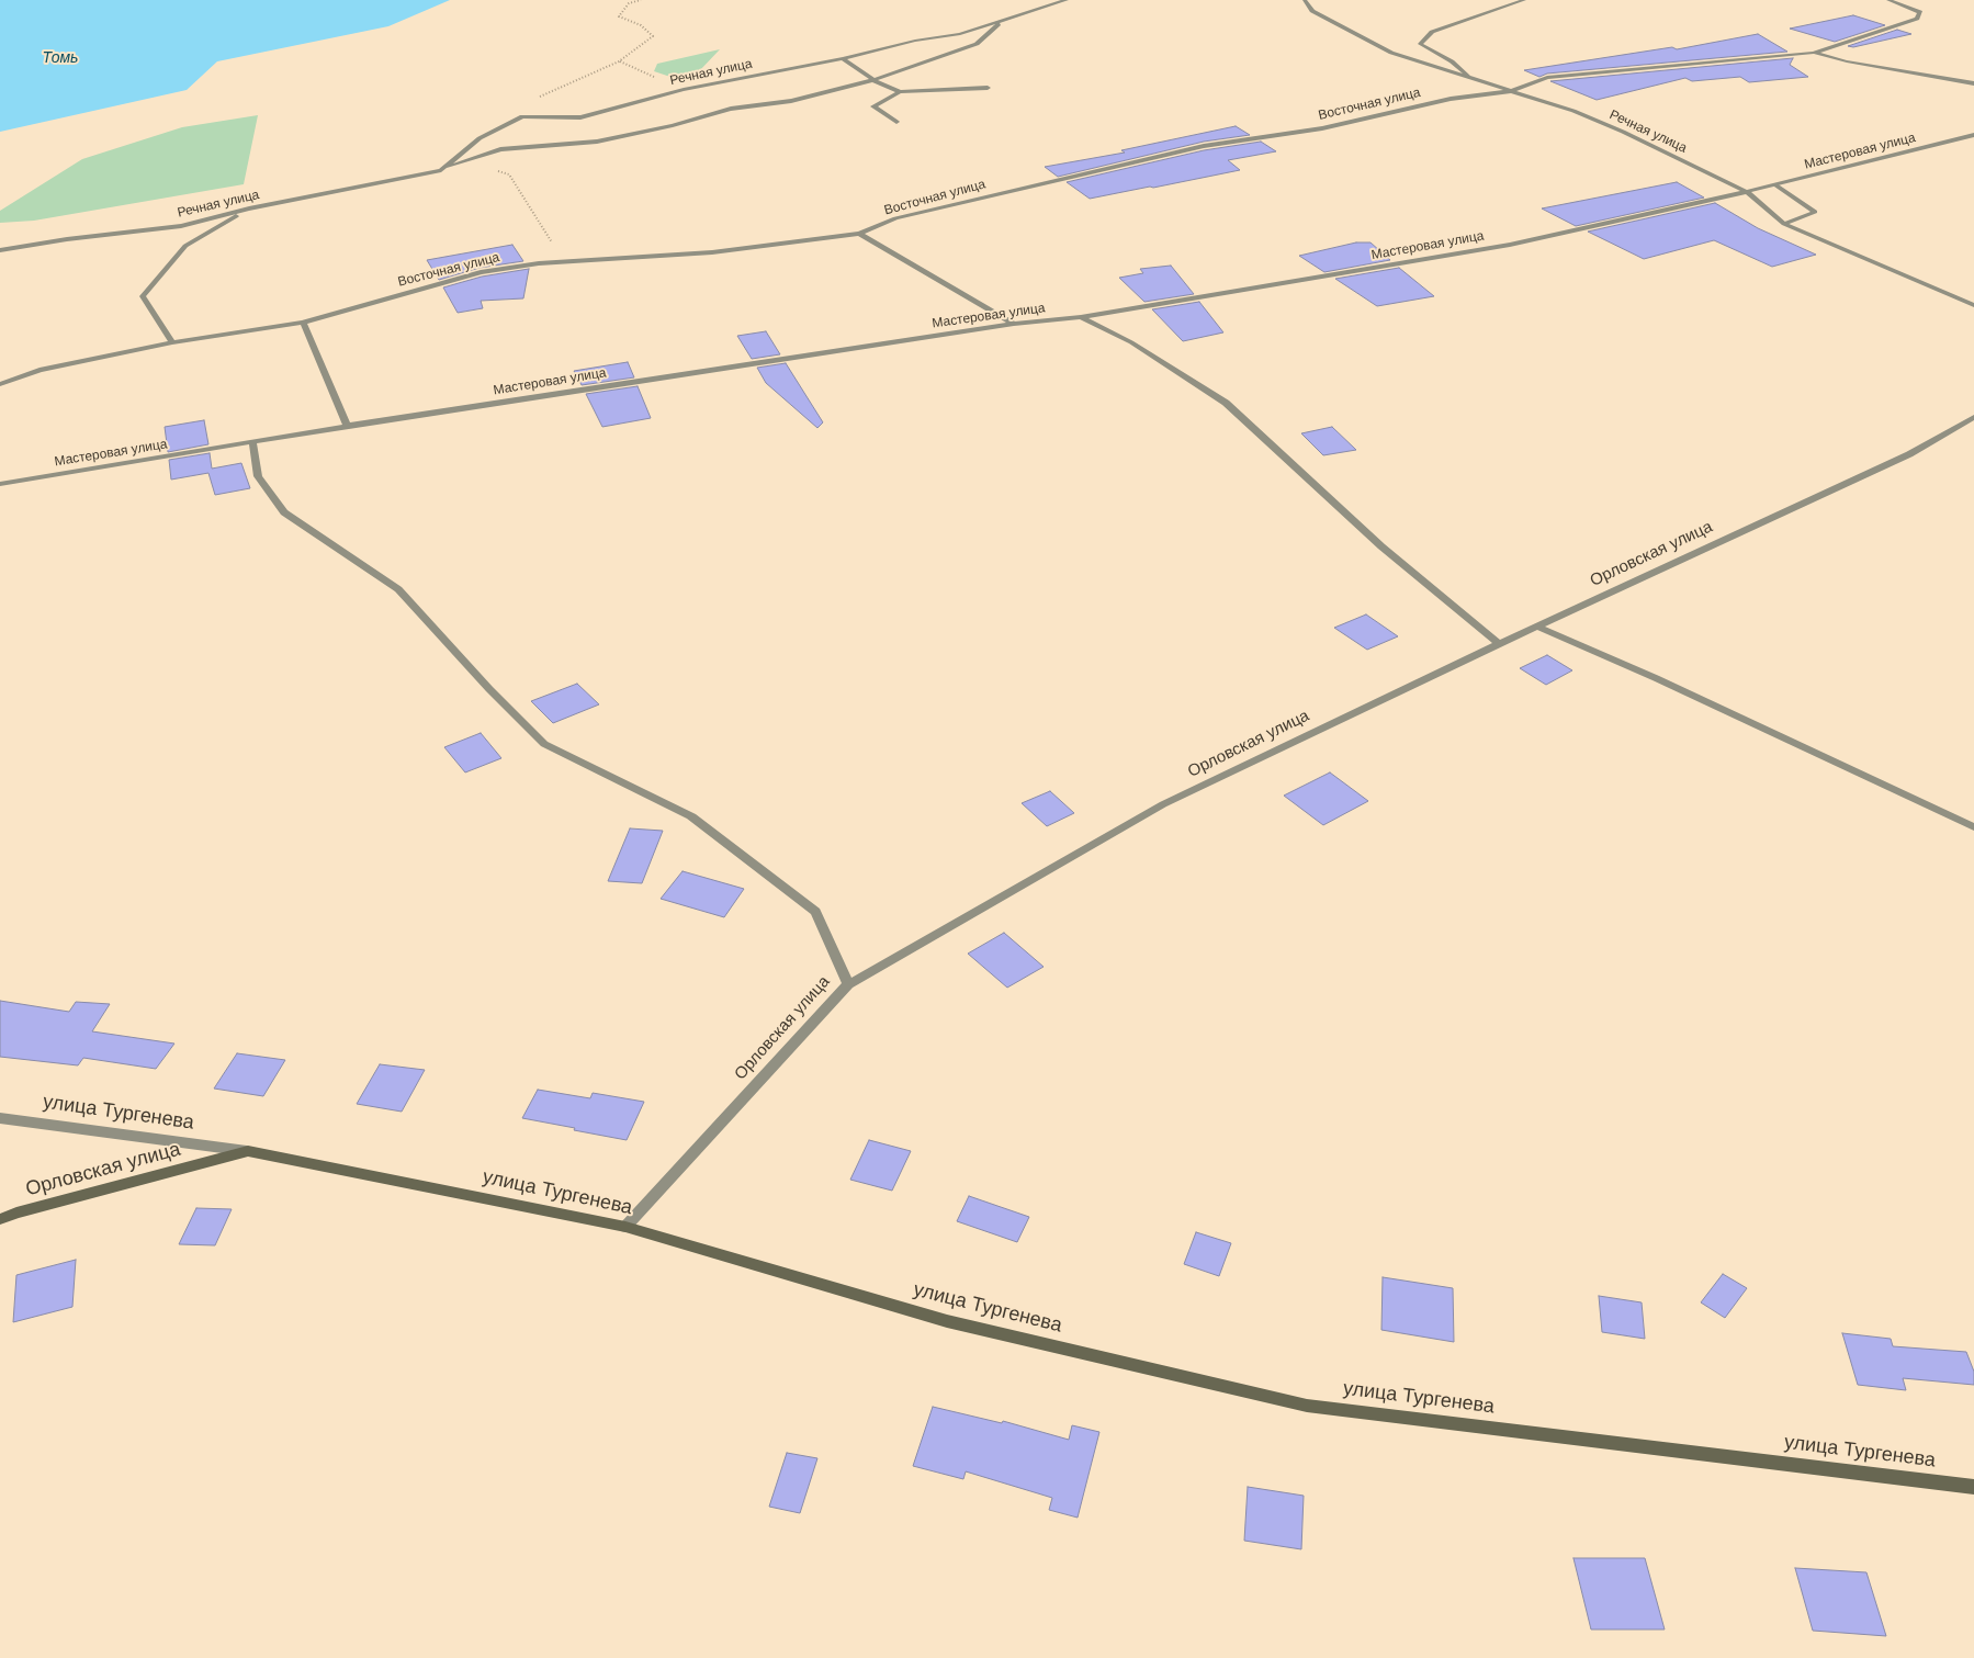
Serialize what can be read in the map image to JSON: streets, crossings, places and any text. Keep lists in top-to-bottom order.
{
  "streets": {
    "main road": ["Орловская улица", "улица Тургенева"],
    "street": ["Речная улица", "Восточная улица", "Мастеровая улица"]
  },
  "crossings": [
    ["Речная улица", "Восточная улица"],
    ["Речная улица", "Мастеровая улица"],
    ["Орловская улица", "улица Тургенева"]
  ],
  "water": ["Томь"]
}
